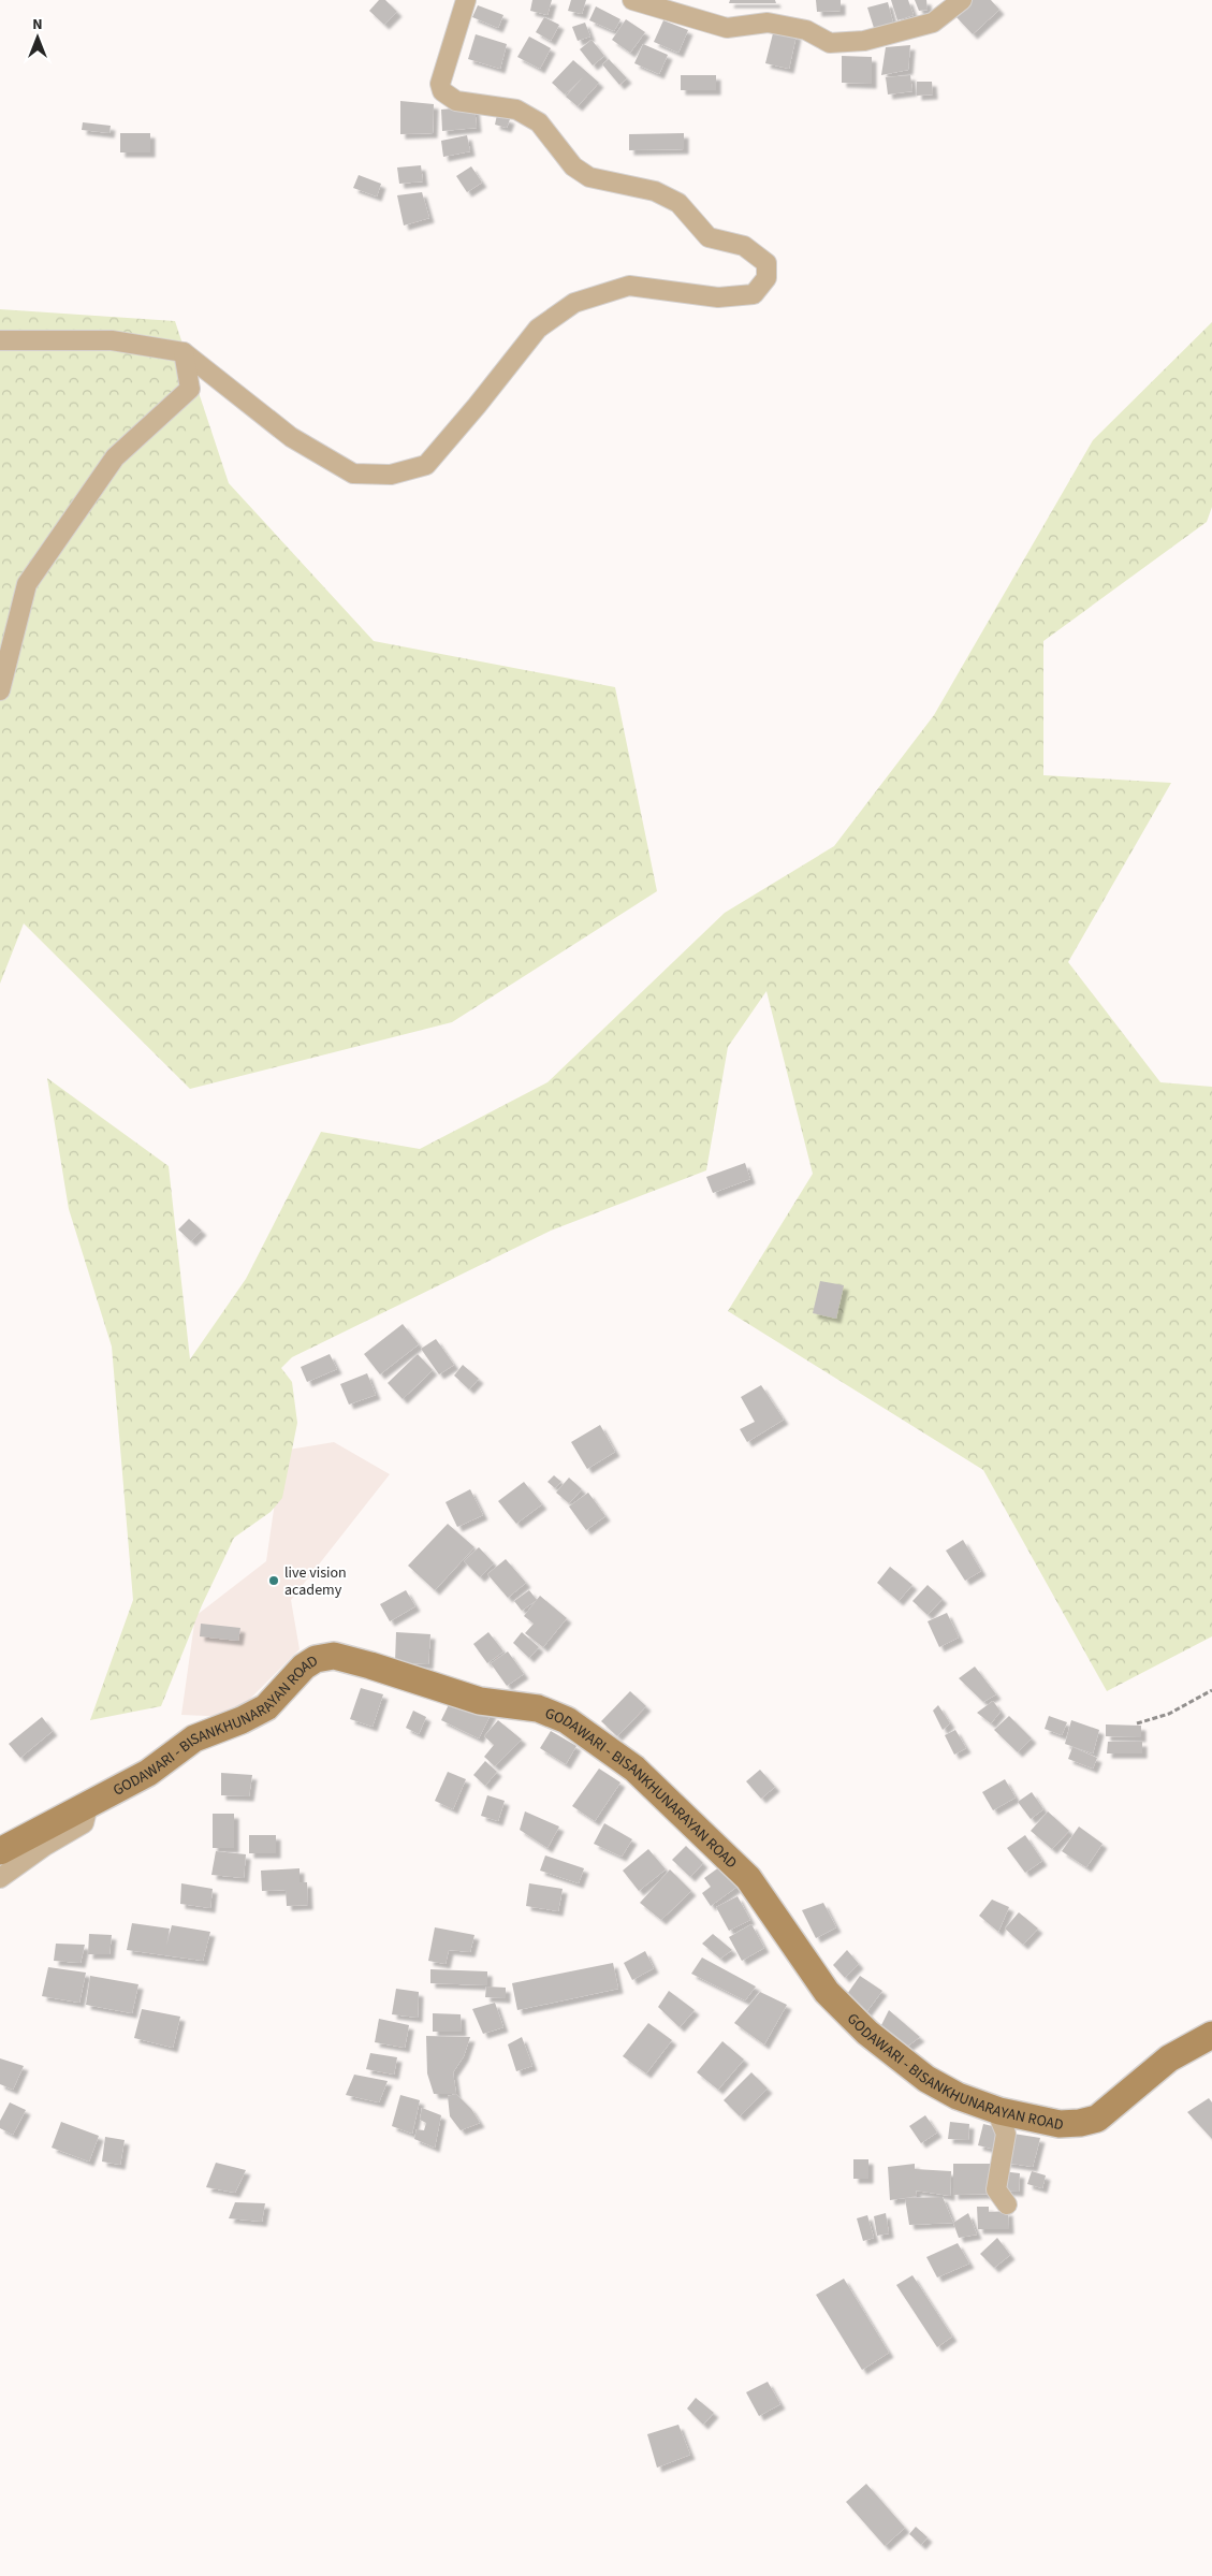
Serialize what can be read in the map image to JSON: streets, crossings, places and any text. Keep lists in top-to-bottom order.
{
  "streets": {
    "street": ["GODAWARI - BISANKHUNARAYAN ROAD"]
  },
  "places": ["live vision academy"],
  "north": "top"
}
